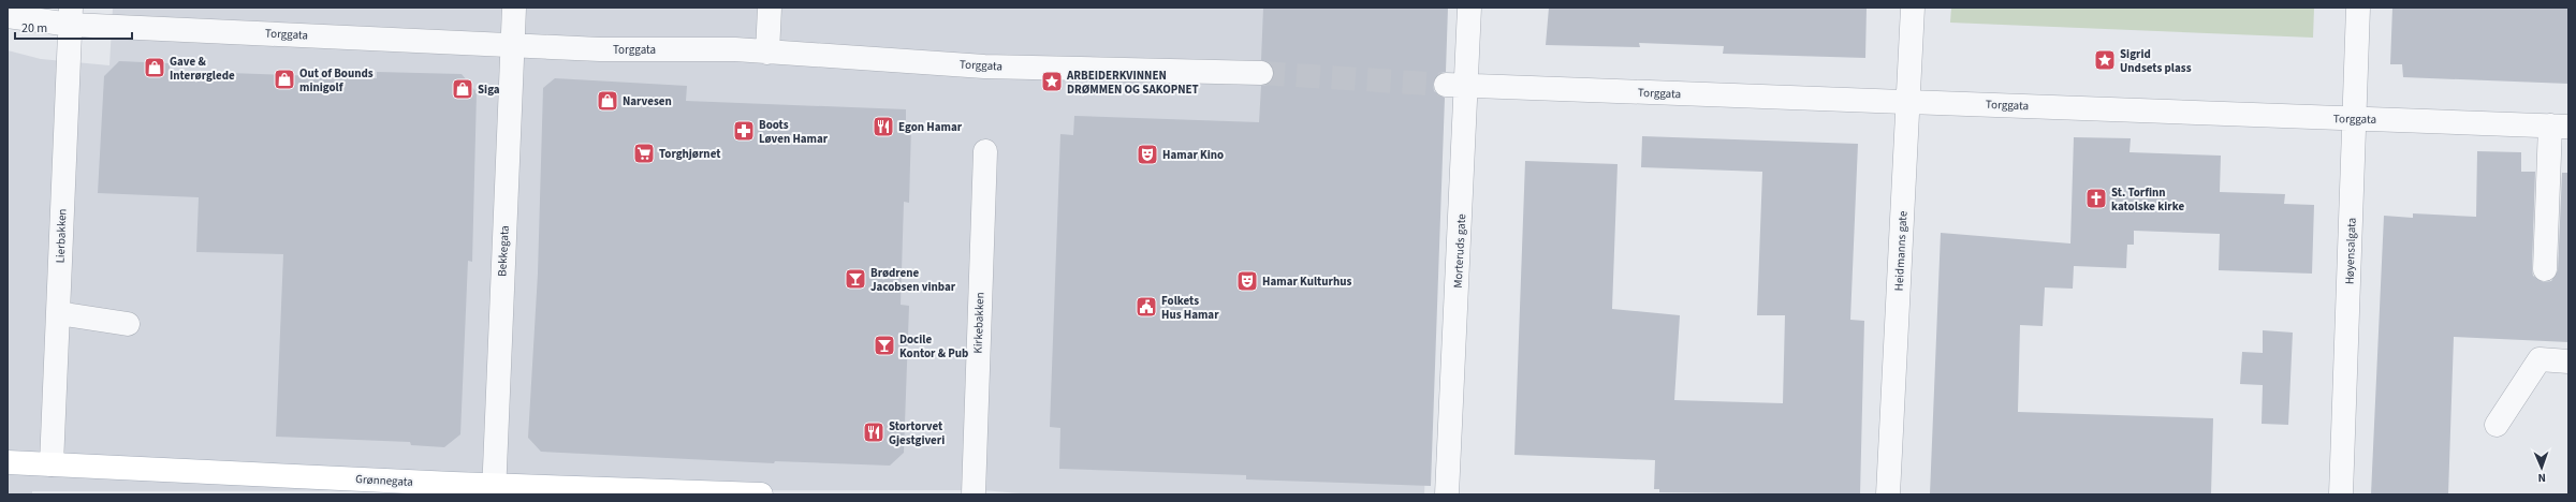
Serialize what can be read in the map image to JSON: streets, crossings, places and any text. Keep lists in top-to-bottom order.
{
  "streets": {
    "main road": ["Grønnegata"],
    "street": [
      "Torggata",
      "Lierbakken",
      "Bekkegata",
      "Morteruds gate",
      "Heidmanns gate",
      "Høyensalgata",
      "Kirkebakken"
    ]
  },
  "crossings": [
    ["Torggata", "Lierbakken"],
    ["Torggata", "Bekkegata"],
    ["Torggata", "Morteruds gate"],
    ["Torggata", "Heidmanns gate"],
    ["Torggata", "Høyensalgata"],
    ["Lierbakken", "Grønnegata"],
    ["Bekkegata", "Grønnegata"]
  ],
  "places": {
    "place": ["Sigrid Undsets plass", "ARBEIDERKVINNEN DRØMMEN OG SAKOPNET"],
    "shop": [
      "Gave & Interørglede",
      "Out of Bounds minigolf",
      "Siga",
      "Narvesen"
    ],
    "restaurant": ["Egon Hamar", "Stortorvet Gjestgiveri"],
    "pharmacy": ["Boots Løven Hamar"],
    "supermarket": ["Torghjørnet"],
    "theatre": ["Hamar Kino", "Hamar Kulturhus"],
    "church": ["St. Torfinn katolske kirke"],
    "bar": ["Brødrene Jacobsen vinbar", "Docile Kontor & Pub"],
    "public building": ["Folkets Hus Hamar"]
  },
  "scale_bar": "20 m",
  "north": "bottom"
}
